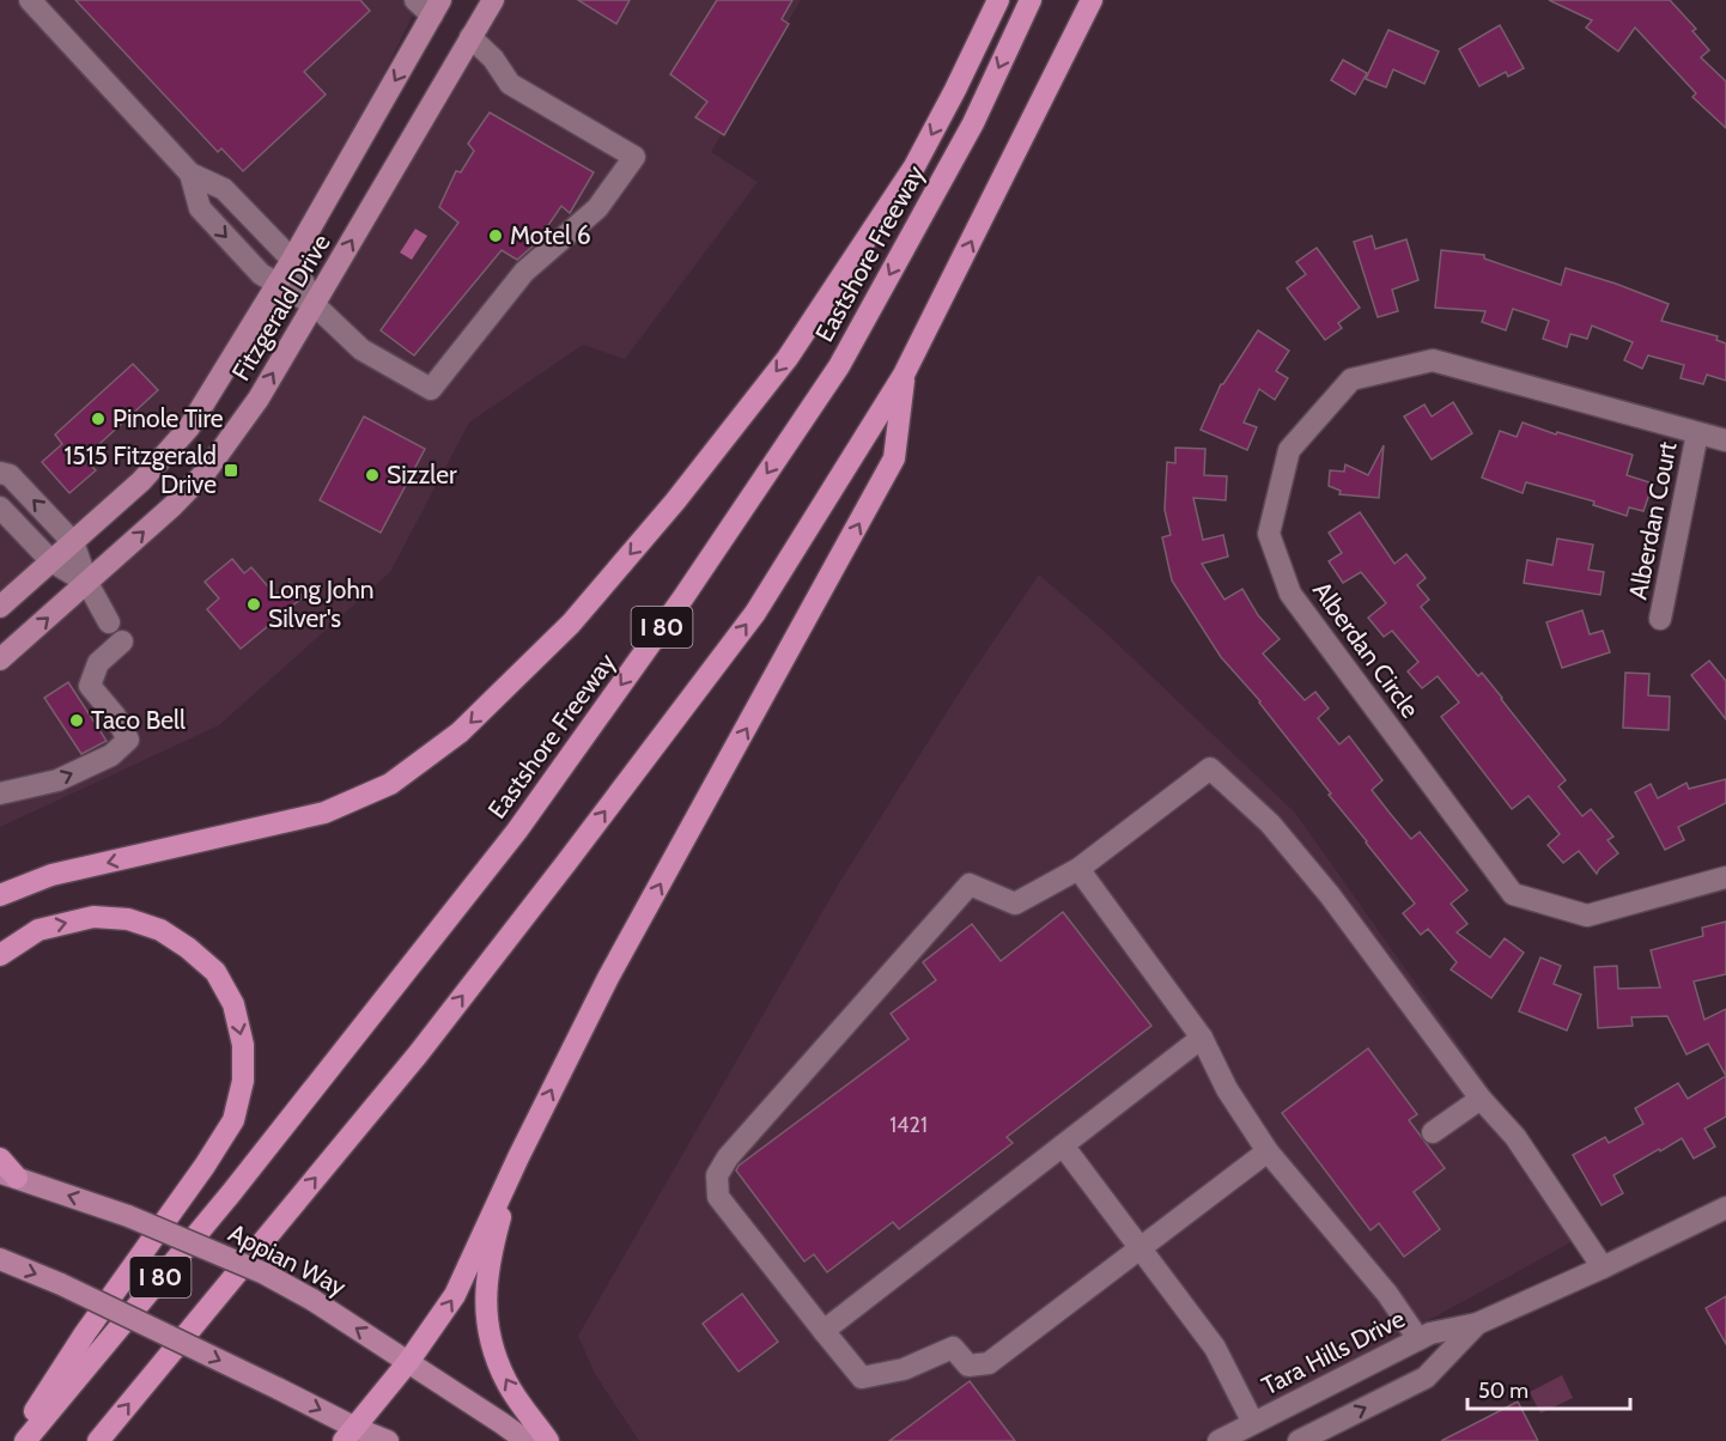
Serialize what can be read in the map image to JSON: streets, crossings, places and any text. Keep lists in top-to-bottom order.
{
  "streets": {
    "highway": ["Eastshore Freeway", "I 80"],
    "main road": ["Fitzgerald Drive", "Appian Way"],
    "street": ["Alberdan Court", "Alberdan Circle", "Tara Hills Drive"]
  },
  "crossings": [
    ["Alberdan Court", "Alberdan Circle"]
  ],
  "places": {
    "other": [
      "Motel 6",
      "Pinole Tire",
      "Sizzler",
      "Long John Silver's",
      "Taco Bell"
    ],
    "transit": ["1515 Fitzgerald Drive"]
  },
  "house_numbers": ["1421"],
  "scale_bar": "50 m"
}
